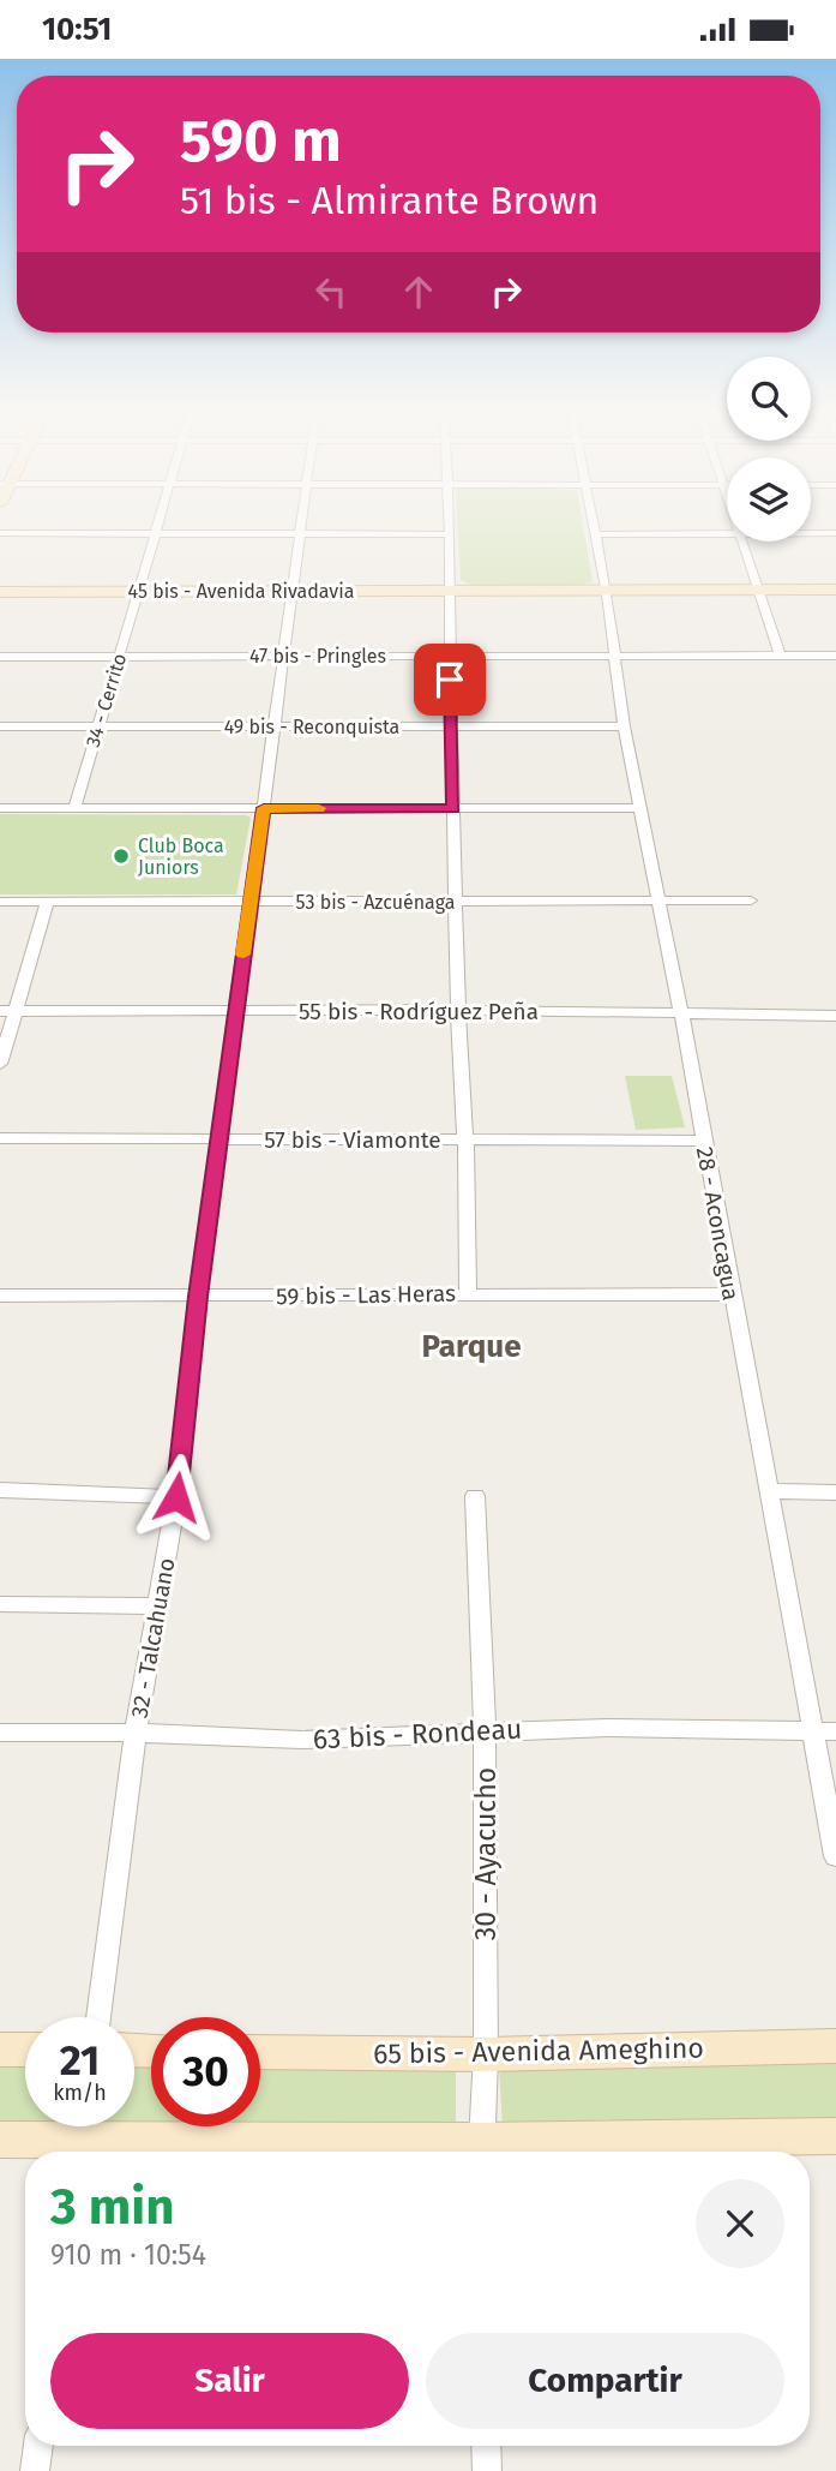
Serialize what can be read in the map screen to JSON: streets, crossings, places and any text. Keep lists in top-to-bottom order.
{
  "streets": {
    "main road": ["45 bis - Avenida Rivadavia", "65 bis - Avenida Ameghino"],
    "street": [
      "47 bis - Pringles",
      "34 - Cerrito",
      "49 bis - Reconquista",
      "53 bis - Azcuénaga",
      "55 bis - Rodríguez Peña",
      "57 bis - Viamonte",
      "28 - Aconcagua",
      "59 bis - Las Heras",
      "32 - Talcahuano",
      "63 bis - Rondeau",
      "30 - Ayacucho"
    ]
  },
  "crossings": [
    ["45 bis - Avenida Rivadavia", "34 - Cerrito"],
    ["45 bis - Avenida Rivadavia", "28 - Aconcagua"],
    ["45 bis - Avenida Rivadavia", "32 - Talcahuano"],
    ["47 bis - Pringles", "34 - Cerrito"],
    ["47 bis - Pringles", "28 - Aconcagua"],
    ["47 bis - Pringles", "32 - Talcahuano"],
    ["34 - Cerrito", "49 bis - Reconquista"],
    ["49 bis - Reconquista", "28 - Aconcagua"],
    ["49 bis - Reconquista", "32 - Talcahuano"],
    ["53 bis - Azcuénaga", "28 - Aconcagua"],
    ["53 bis - Azcuénaga", "32 - Talcahuano"],
    ["55 bis - Rodríguez Peña", "28 - Aconcagua"],
    ["55 bis - Rodríguez Peña", "32 - Talcahuano"],
    ["57 bis - Viamonte", "28 - Aconcagua"],
    ["57 bis - Viamonte", "32 - Talcahuano"],
    ["28 - Aconcagua", "59 bis - Las Heras"],
    ["28 - Aconcagua", "63 bis - Rondeau"],
    ["59 bis - Las Heras", "32 - Talcahuano"],
    ["32 - Talcahuano", "63 bis - Rondeau"],
    ["63 bis - Rondeau", "30 - Ayacucho"],
    ["30 - Ayacucho", "65 bis - Avenida Ameghino"]
  ],
  "districts": ["Parque"],
  "places": ["Club Boca Juniors"],
  "page": {
    "status": "10:51",
    "turn": ["590 m", "51 bis - Almirante Brown"],
    "speed": "21 km/h",
    "limit": "30",
    "heading": ["3 min", "910 m · 10:54"],
    "buttons": ["Salir", "Compartir"]
  }
}
